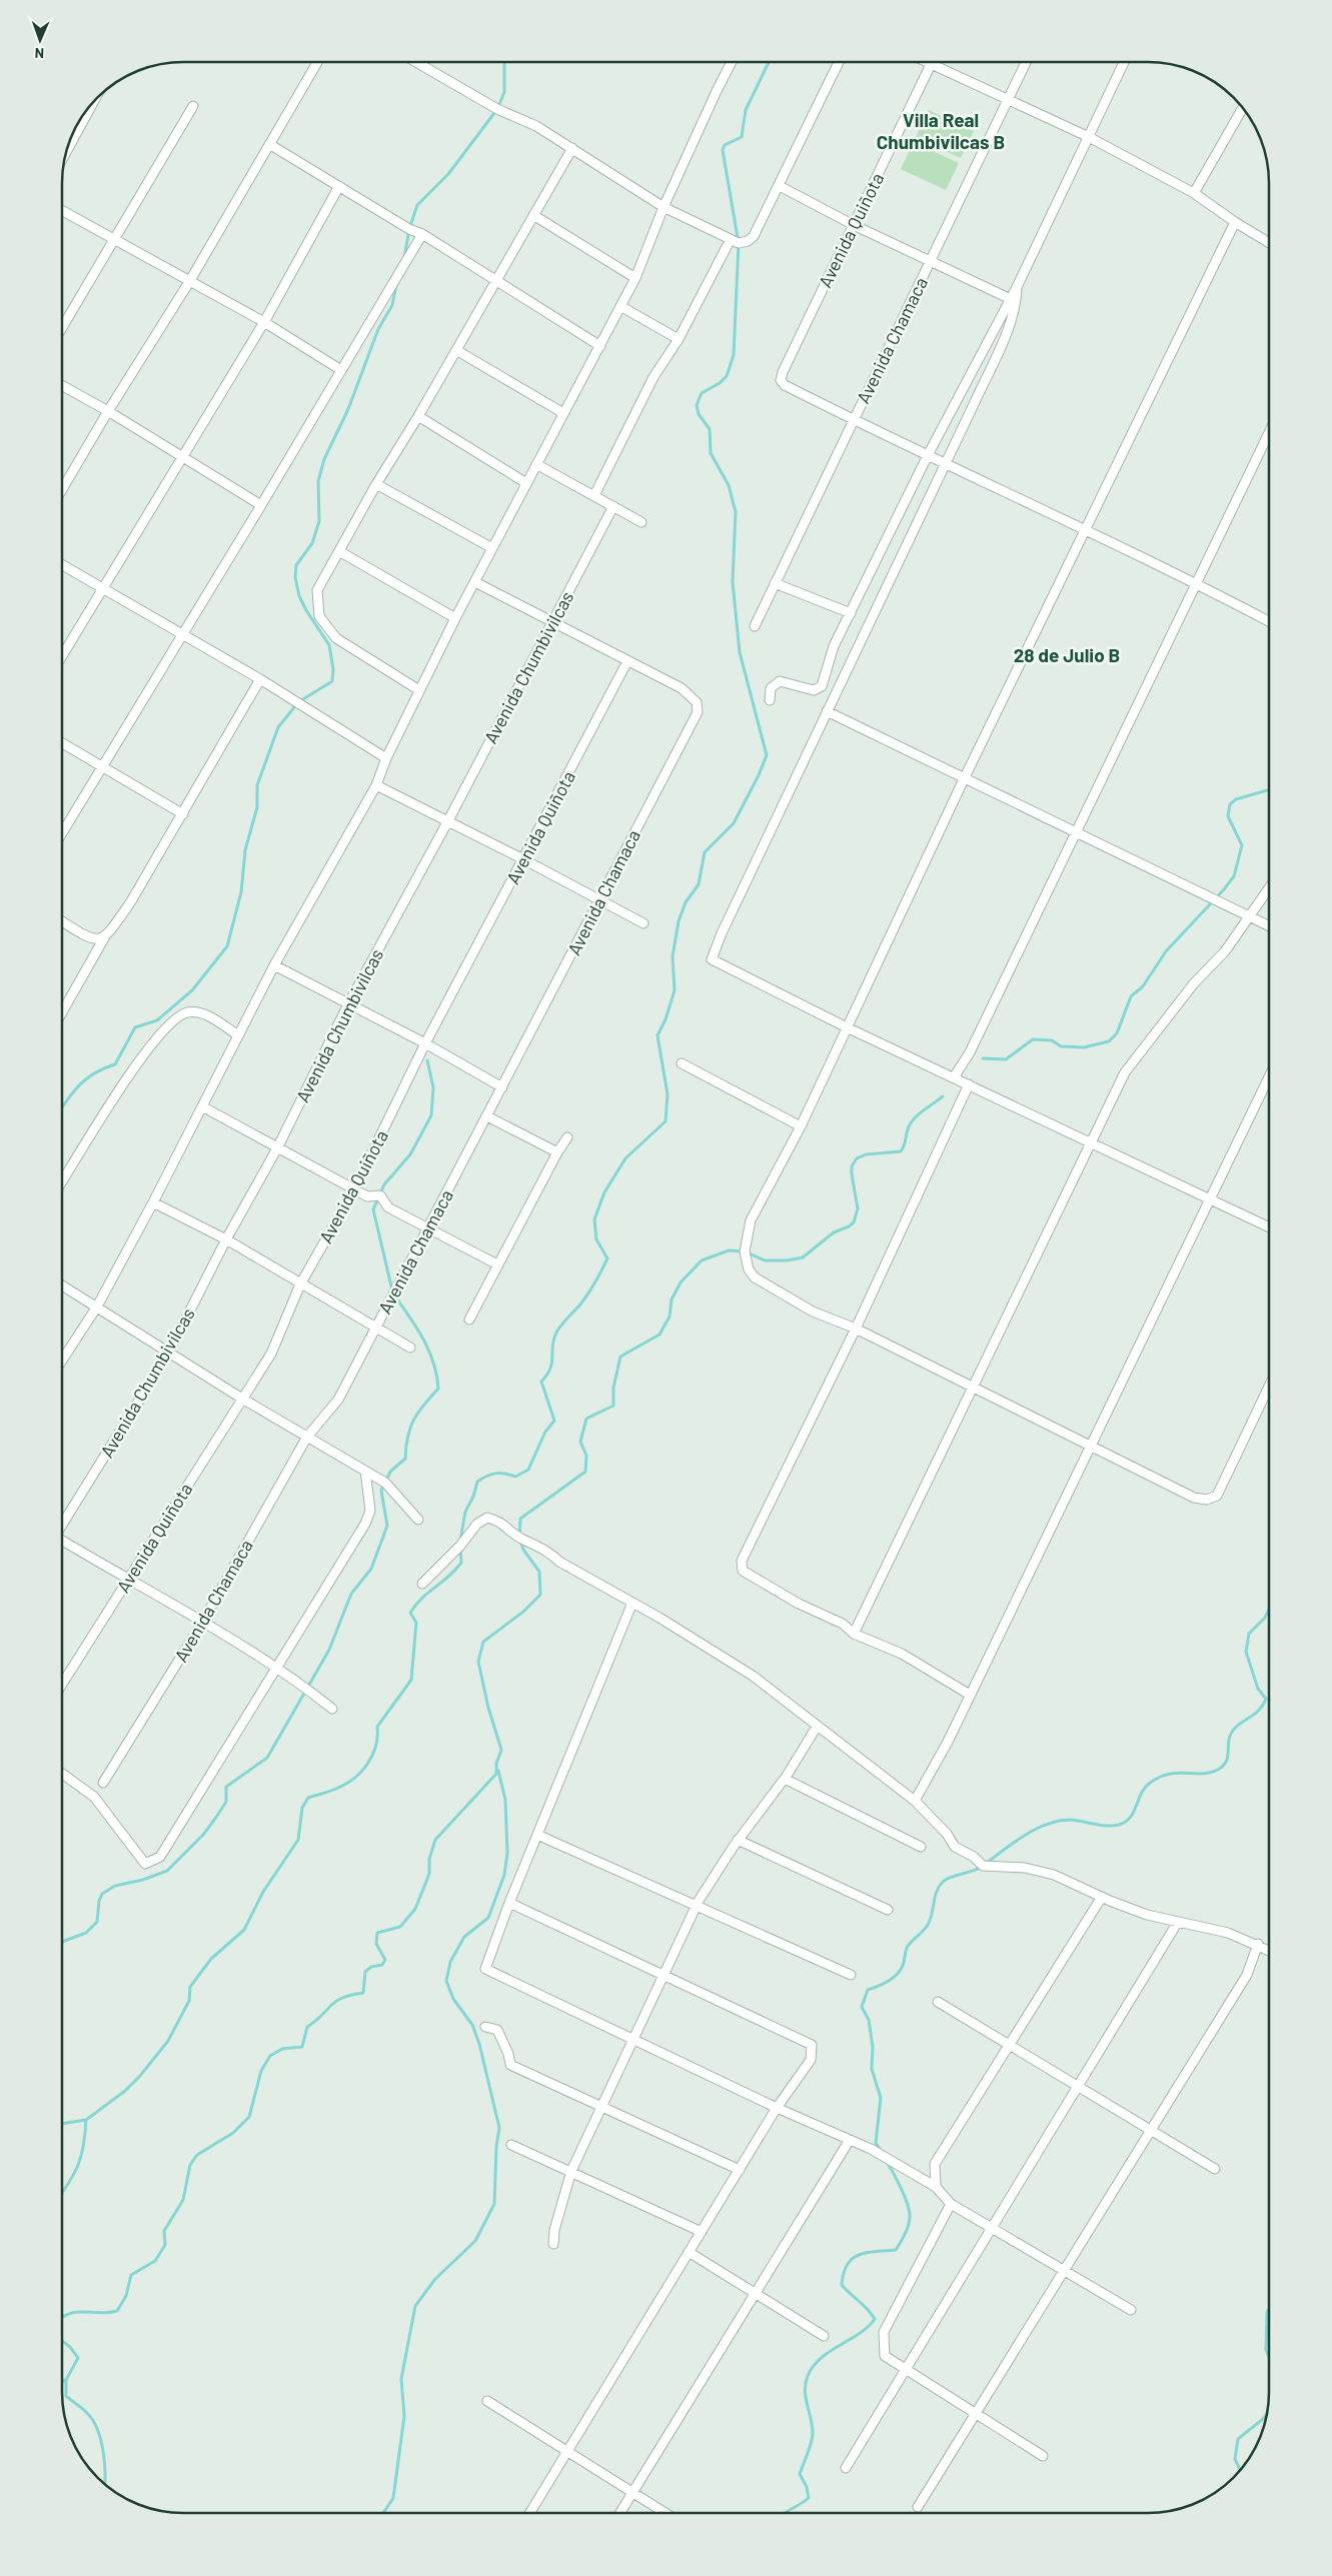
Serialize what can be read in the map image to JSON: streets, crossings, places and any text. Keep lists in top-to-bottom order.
{
  "streets": {
    "street": ["Avenida Quiñota", "Avenida Chamaca", "Avenida Chumbivilcas"]
  },
  "crossings": [
    ["Avenida Quiñota", "Avenida Chamaca"]
  ],
  "districts": ["Villa Real Chumbivilcas B", "28 de Julio B"],
  "north": "bottom"
}
